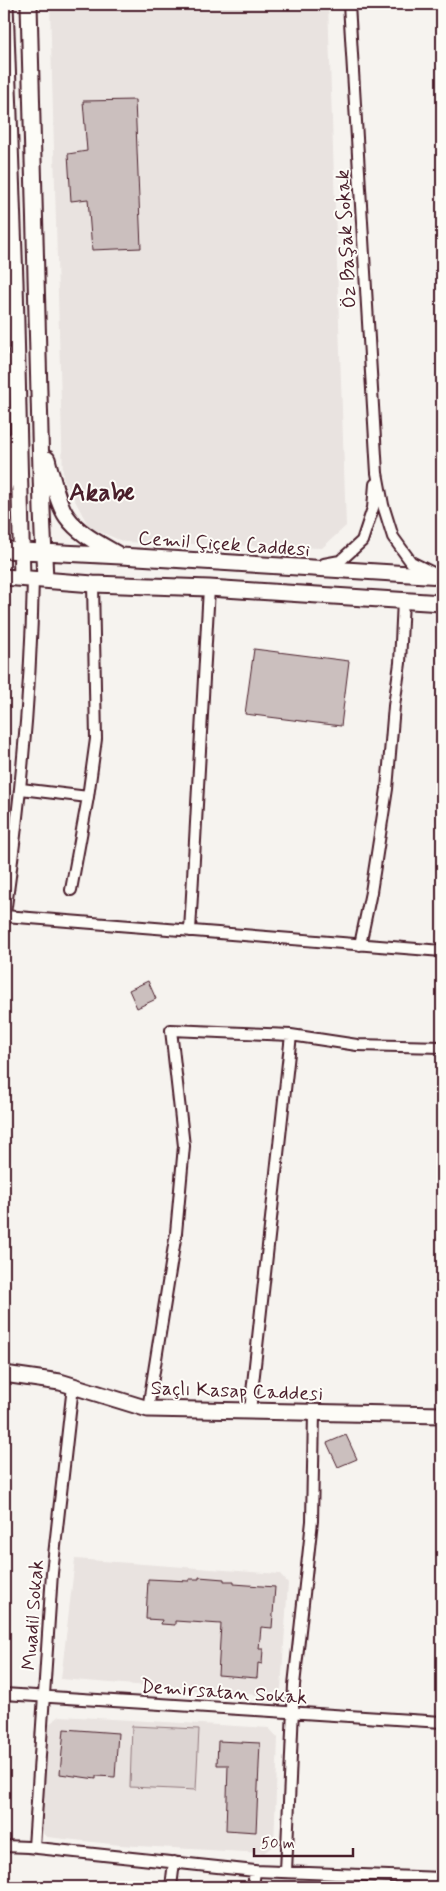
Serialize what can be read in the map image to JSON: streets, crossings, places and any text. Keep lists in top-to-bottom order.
{
  "streets": {
    "street": [
      "Öz Başak Sokak",
      "Cemil Çiçek Caddesi",
      "Saçlı Kasap Caddesi",
      "Muadil Sokak",
      "Demirsatan Sokak"
    ]
  },
  "crossings": [
    ["Saçlı Kasap Caddesi", "Muadil Sokak"],
    ["Muadil Sokak", "Demirsatan Sokak"]
  ],
  "districts": ["Akabe"],
  "scale_bar": "50 m"
}
